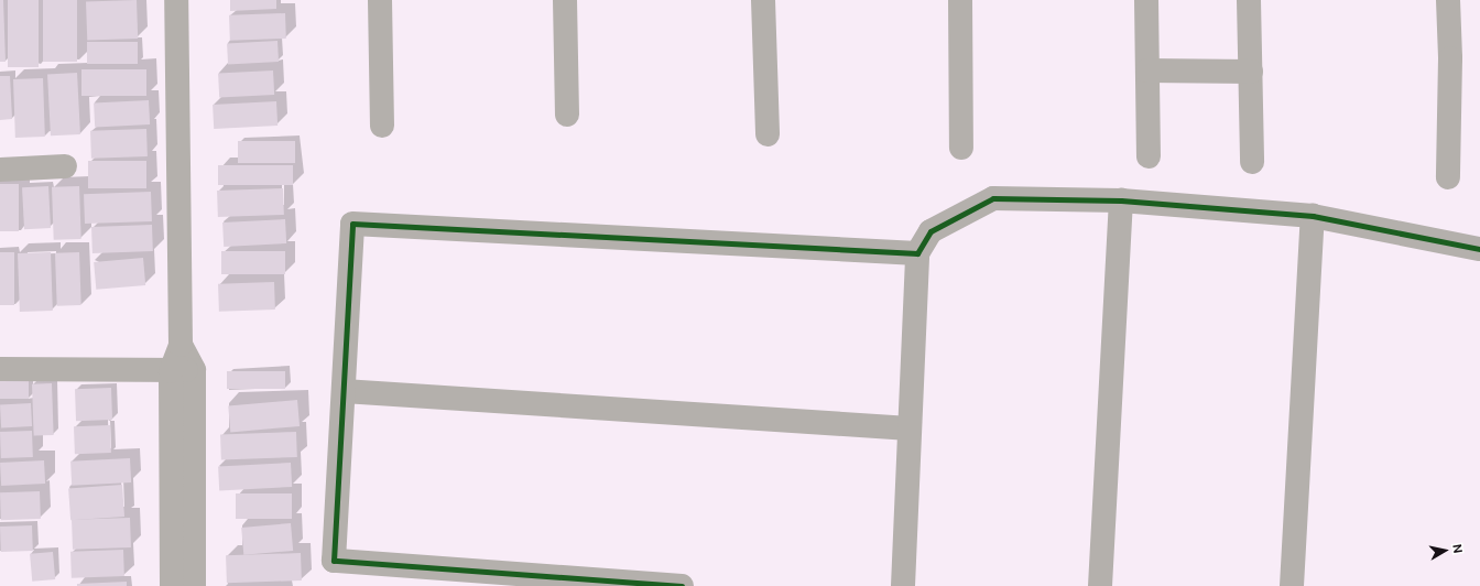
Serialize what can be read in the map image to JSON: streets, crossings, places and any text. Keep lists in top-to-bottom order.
{
  "north": "right"
}
